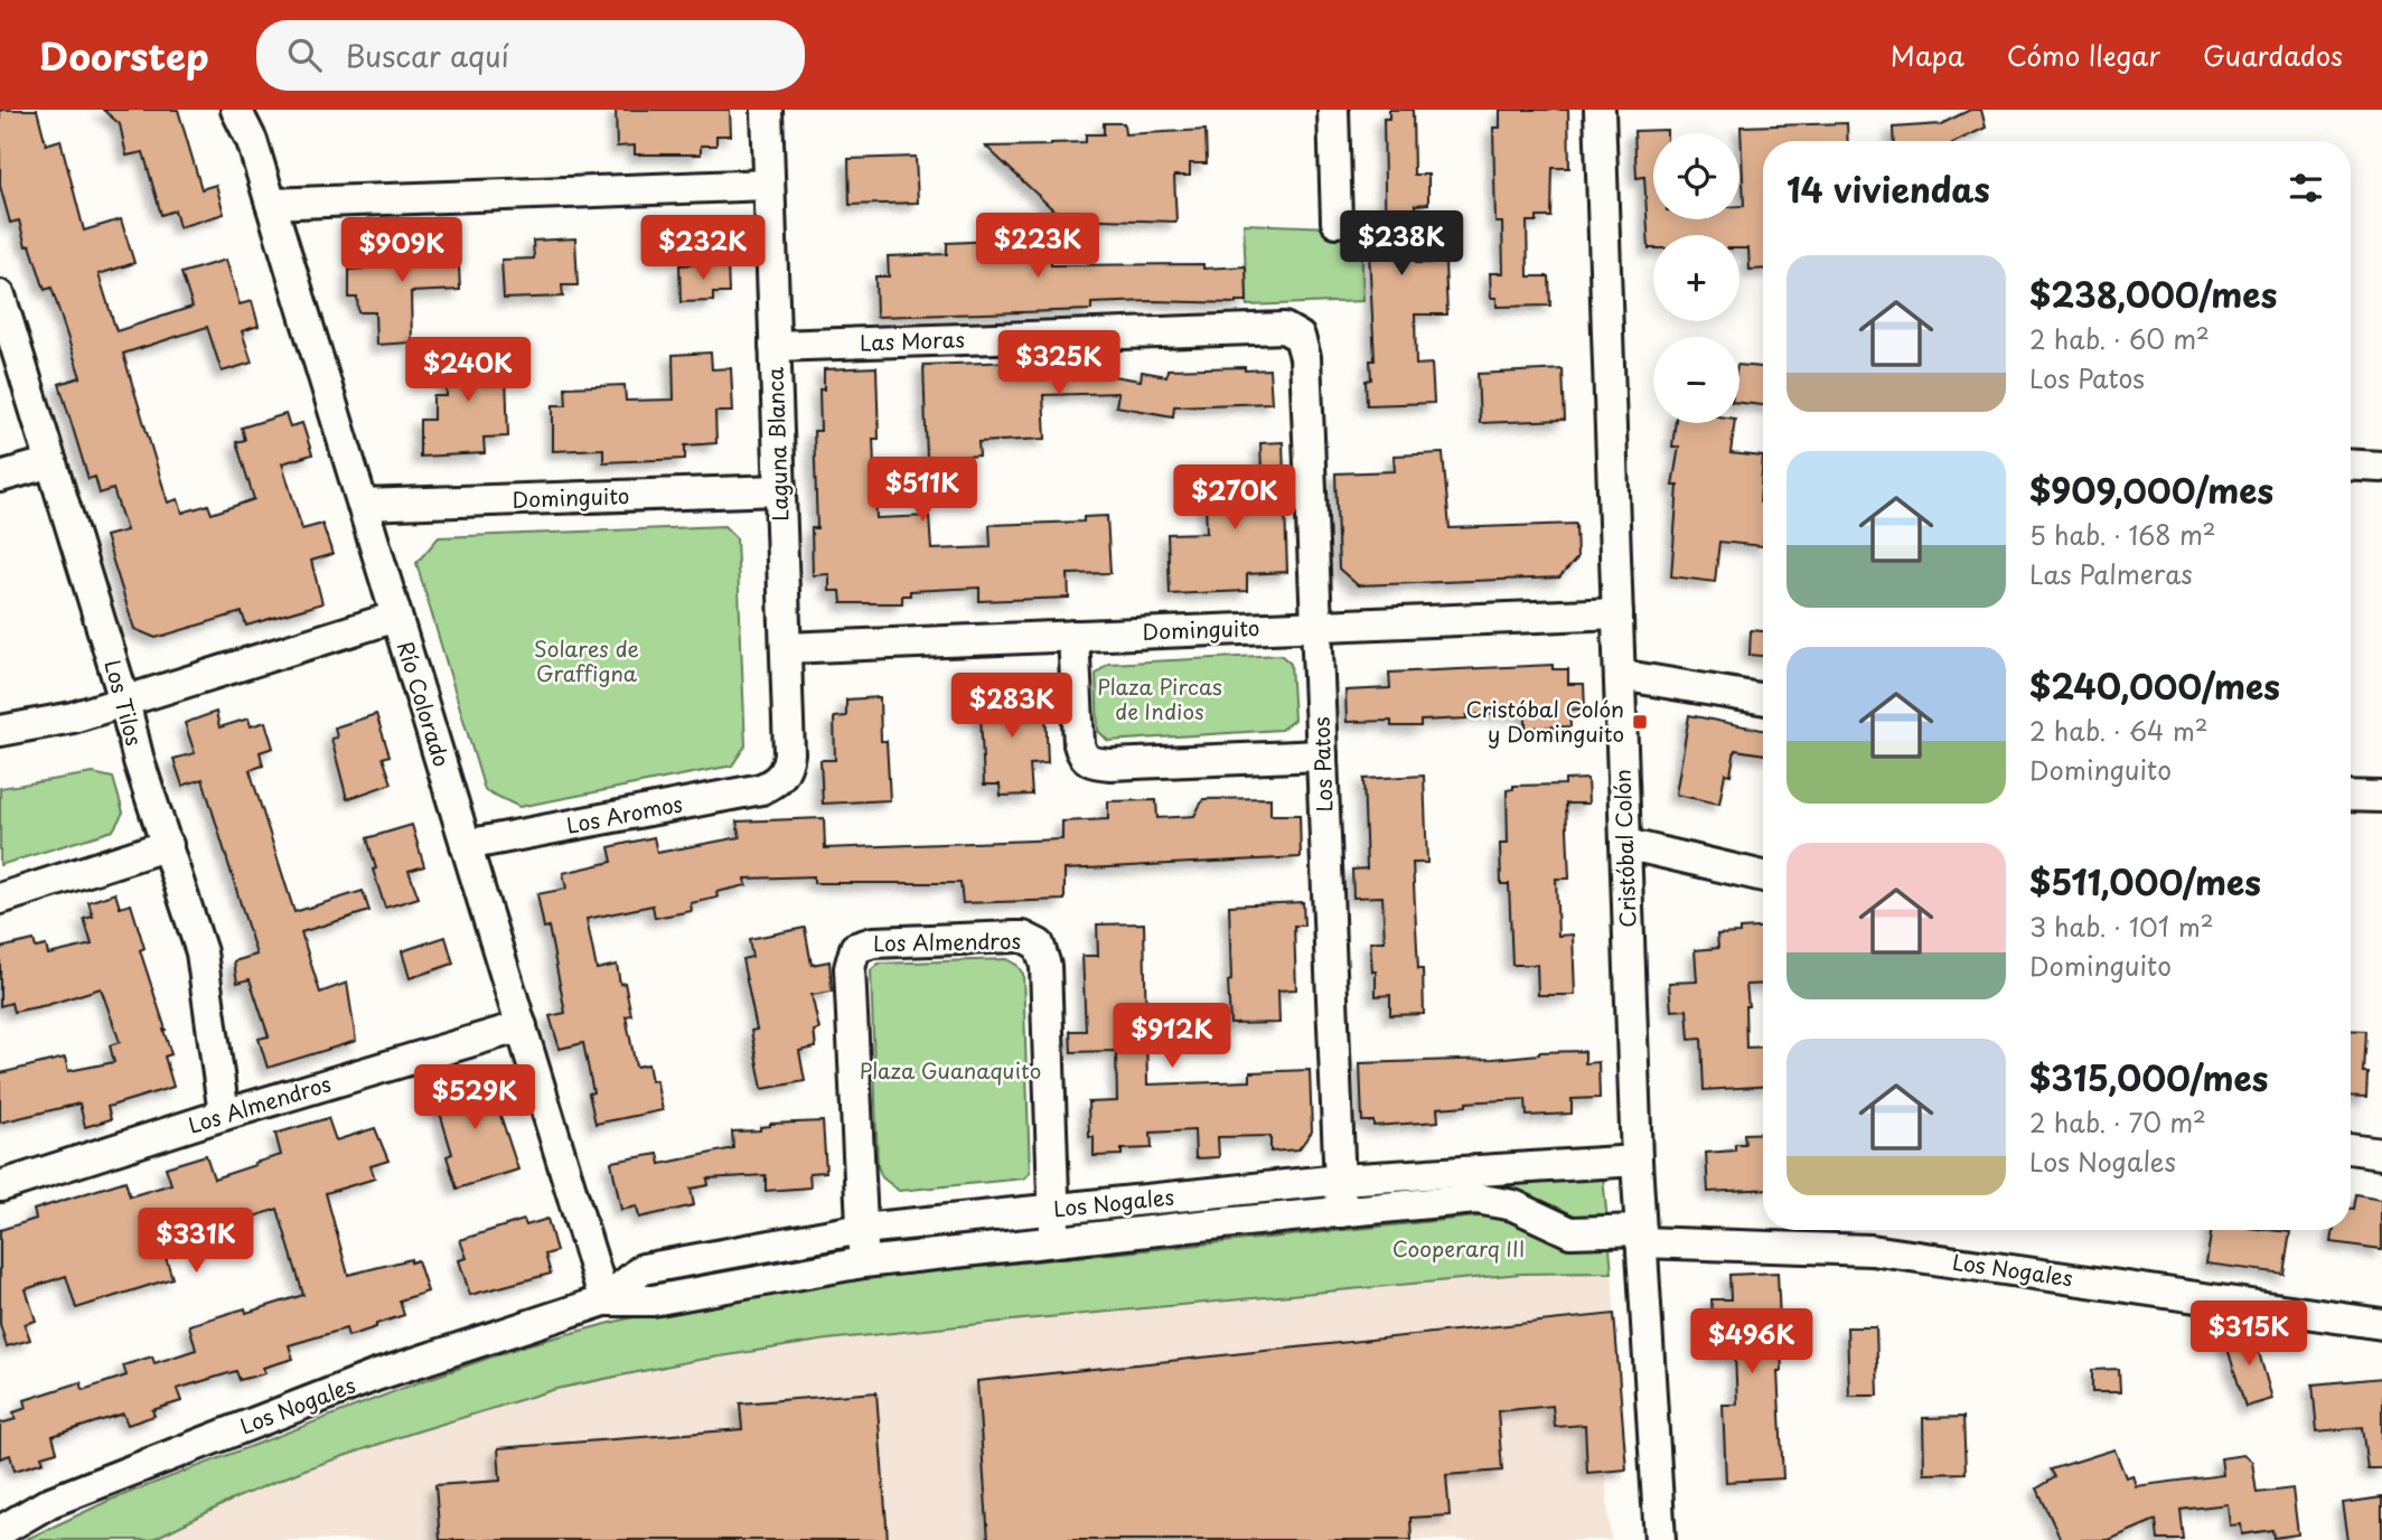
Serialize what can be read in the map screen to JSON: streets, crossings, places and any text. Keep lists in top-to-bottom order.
{
  "streets": {
    "street": [
      "Las Moras",
      "Laguna Blanca",
      "Dominguito",
      "Los Tilos",
      "Río Colorado",
      "Los Patos",
      "Los Aromos",
      "Cristóbal Colón",
      "Los Almendros",
      "Los Nogales"
    ]
  },
  "crossings": [
    ["Las Moras", "Laguna Blanca"],
    ["Las Moras", "Los Patos"],
    ["Laguna Blanca", "Dominguito"],
    ["Laguna Blanca", "Los Aromos"],
    ["Dominguito", "Río Colorado"],
    ["Dominguito", "Los Patos"],
    ["Dominguito", "Cristóbal Colón"],
    ["Los Tilos", "Los Almendros"],
    ["Río Colorado", "Los Aromos"],
    ["Río Colorado", "Los Almendros"],
    ["Río Colorado", "Los Nogales"],
    ["Los Patos", "Los Nogales"],
    ["Cristóbal Colón", "Los Nogales"],
    ["Los Almendros", "Los Nogales"]
  ],
  "parks": [
    "Solares de Graffigna",
    "Plaza Pircas de Indios",
    "Plaza Guanaquito",
    "Cooperarq III"
  ],
  "places": {
    "transit": ["Cristóbal Colón y Dominguito"]
  },
  "page": {
    "header": "Doorstep",
    "search": "Buscar aquí",
    "nav": ["Mapa", "Cómo llegar", "Guardados"],
    "map_buttons": ["+", "−"],
    "heading": "14 viviendas",
    "price": [
      "$238K",
      "$223K",
      "$232K",
      "$909K",
      "$325K",
      "$240K",
      "$511K",
      "$270K",
      "$283K",
      "$912K",
      "$529K",
      "$331K",
      "$315K",
      "$496K"
    ],
    "list": [
      {
        "name": "$238,000/mes",
        "note": "2 hab. · 60 m² · Los Patos"
      },
      {
        "name": "$909,000/mes",
        "note": "5 hab. · 168 m² · Las Palmeras"
      },
      {
        "name": "$240,000/mes",
        "note": "2 hab. · 64 m² · Dominguito"
      },
      {
        "name": "$511,000/mes",
        "note": "3 hab. · 101 m² · Dominguito"
      },
      {
        "name": "$315,000/mes",
        "note": "2 hab. · 70 m² · Los Nogales"
      }
    ]
  }
}
